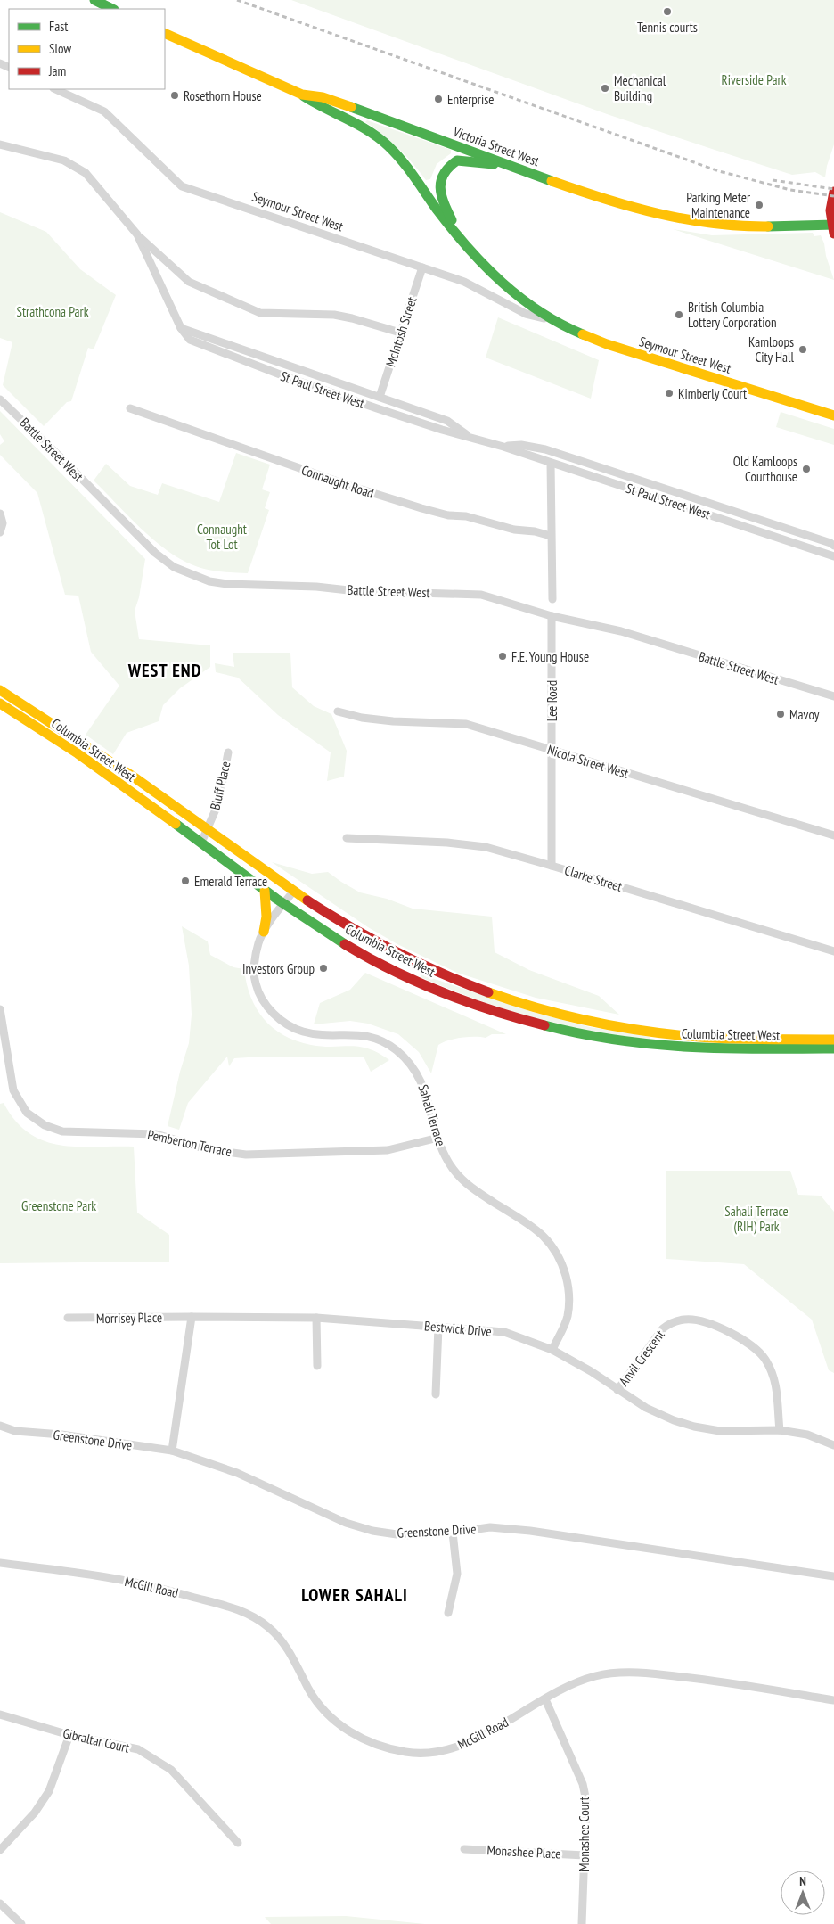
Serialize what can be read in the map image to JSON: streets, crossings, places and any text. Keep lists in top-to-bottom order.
{
  "streets": {
    "main road": ["Victoria Street West", "Seymour Street West", "Columbia Street West"],
    "street": [
      "McIntosh Street",
      "St Paul Street West",
      "Battle Street West",
      "Connaught Road",
      "Lee Road",
      "Nicola Street West",
      "Bluff Place",
      "Clarke Street",
      "Sahali Terrace",
      "Pemberton Terrace",
      "Morrisey Place",
      "Bestwick Drive",
      "Anvil Crescent",
      "Greenstone Drive",
      "McGill Road",
      "Gibraltar Court",
      "Monashee Court",
      "Monashee Place"
    ]
  },
  "crossings": [
    ["Victoria Street West", "Seymour Street West"],
    ["Seymour Street West", "McIntosh Street"],
    ["McIntosh Street", "St Paul Street West"],
    ["Battle Street West", "Lee Road"],
    ["Lee Road", "Nicola Street West"],
    ["Lee Road", "Clarke Street"],
    ["Columbia Street West", "Bluff Place"],
    ["Columbia Street West", "Sahali Terrace"],
    ["Sahali Terrace", "Pemberton Terrace"],
    ["Sahali Terrace", "Bestwick Drive"],
    ["Morrisey Place", "Bestwick Drive"],
    ["Bestwick Drive", "Anvil Crescent"],
    ["McGill Road", "Monashee Court"],
    ["Monashee Court", "Monashee Place"]
  ],
  "districts": ["WEST END", "LOWER SAHALI"],
  "parks": [
    "Riverside Park",
    "Strathcona Park",
    "Connaught Tot Lot",
    "Greenstone Park",
    "Sahali Terrace (RIH) Park"
  ],
  "places": [
    "Tennis courts",
    "Mechanical Building",
    "Rosethorn House",
    "Enterprise",
    "Parking Meter Maintenance",
    "British Columbia Lottery Corporation",
    "Kamloops City Hall",
    "Kimberly Court",
    "Old Kamloops Courthouse",
    "F.E. Young House",
    "Mavoy",
    "Emerald Terrace",
    "Investors Group"
  ],
  "legend": ["Fast", "Slow", "Jam"],
  "north": "top"
}
